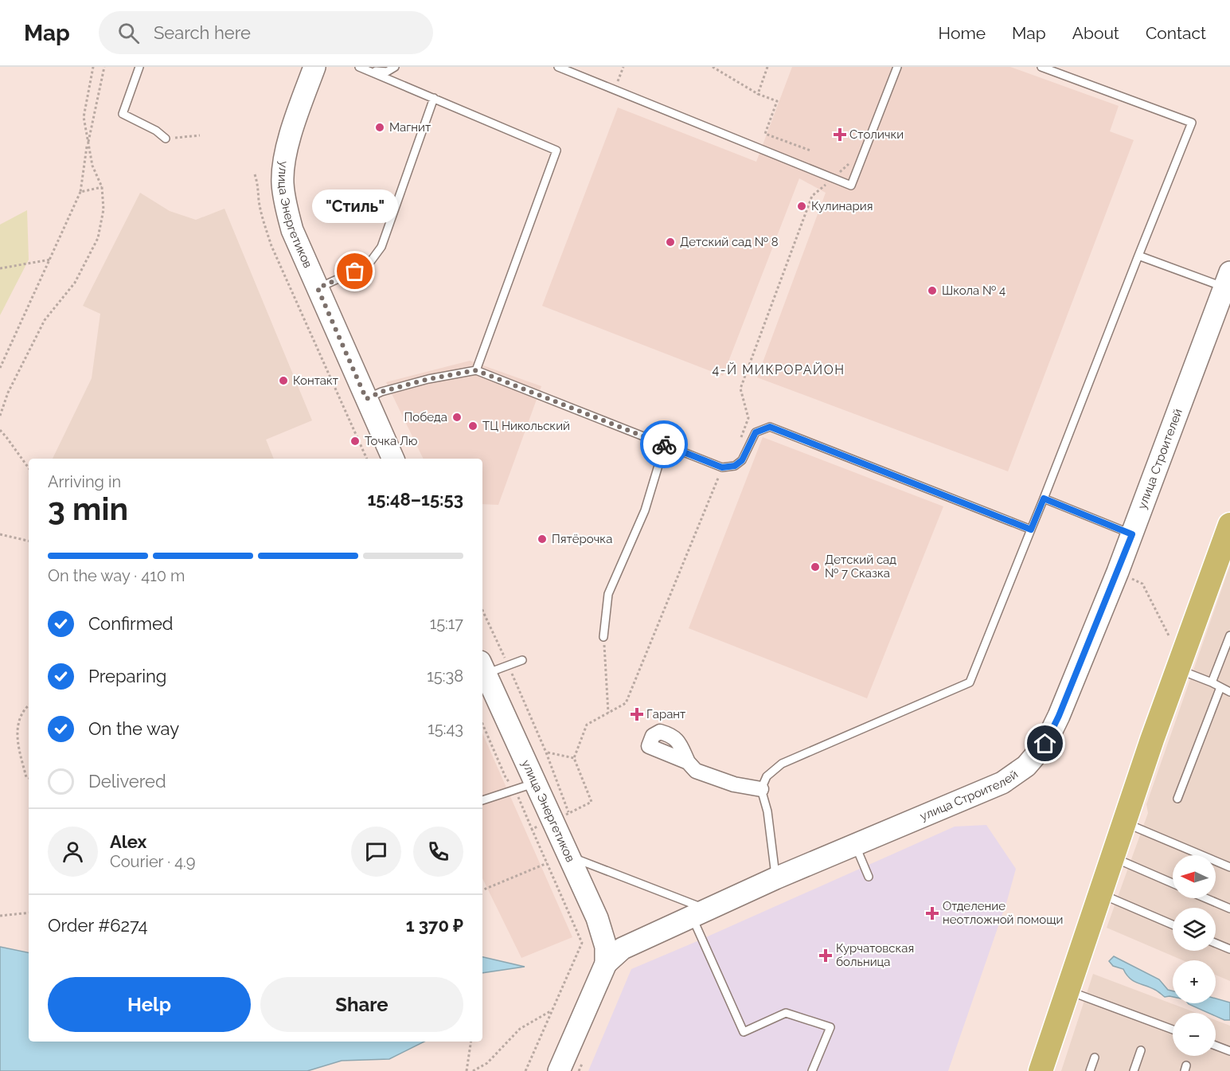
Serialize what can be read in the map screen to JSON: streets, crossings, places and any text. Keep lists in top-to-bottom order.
{
  "streets": {
    "street": ["улица Энергетиков", "улица Строителей"]
  },
  "crossings": [
    ["улица Энергетиков", "улица Строителей"]
  ],
  "districts": ["4-Й МИКРОРАЙОН"],
  "places": {
    "other": [
      "Магнит",
      "Кулинария",
      "Детский сад № 8",
      "\"Стиль\"",
      "Школа № 4",
      "Контакт",
      "Победа",
      "ТЦ Никольский",
      "Точка Лю",
      "Пятёрочка",
      "Детский сад № 7 Сказка"
    ],
    "health": [
      "Столички",
      "Гарант",
      "Отделение неотложной помощи",
      "Курчатовская больница"
    ]
  },
  "north": "left",
  "page": {
    "header": "Map",
    "search": "Search here",
    "nav": [
      "Home",
      "Map",
      "About",
      "Contact"
    ],
    "bubble": "\"Стиль\"",
    "heading": ["3 min", "Arriving in", "15:48–15:53"],
    "panel": [
      "Alex",
      "Courier · 4.9",
      "Order #6274",
      "1 370 ₽"
    ],
    "bar": "On the way · 410 m",
    "list": [
      ["Confirmed", "15:17"],
      ["Preparing", "15:38"],
      ["On the way", "15:43"],
      "Delivered"
    ],
    "map_buttons": ["+", "−"],
    "buttons": ["Help", "Share"]
  }
}
